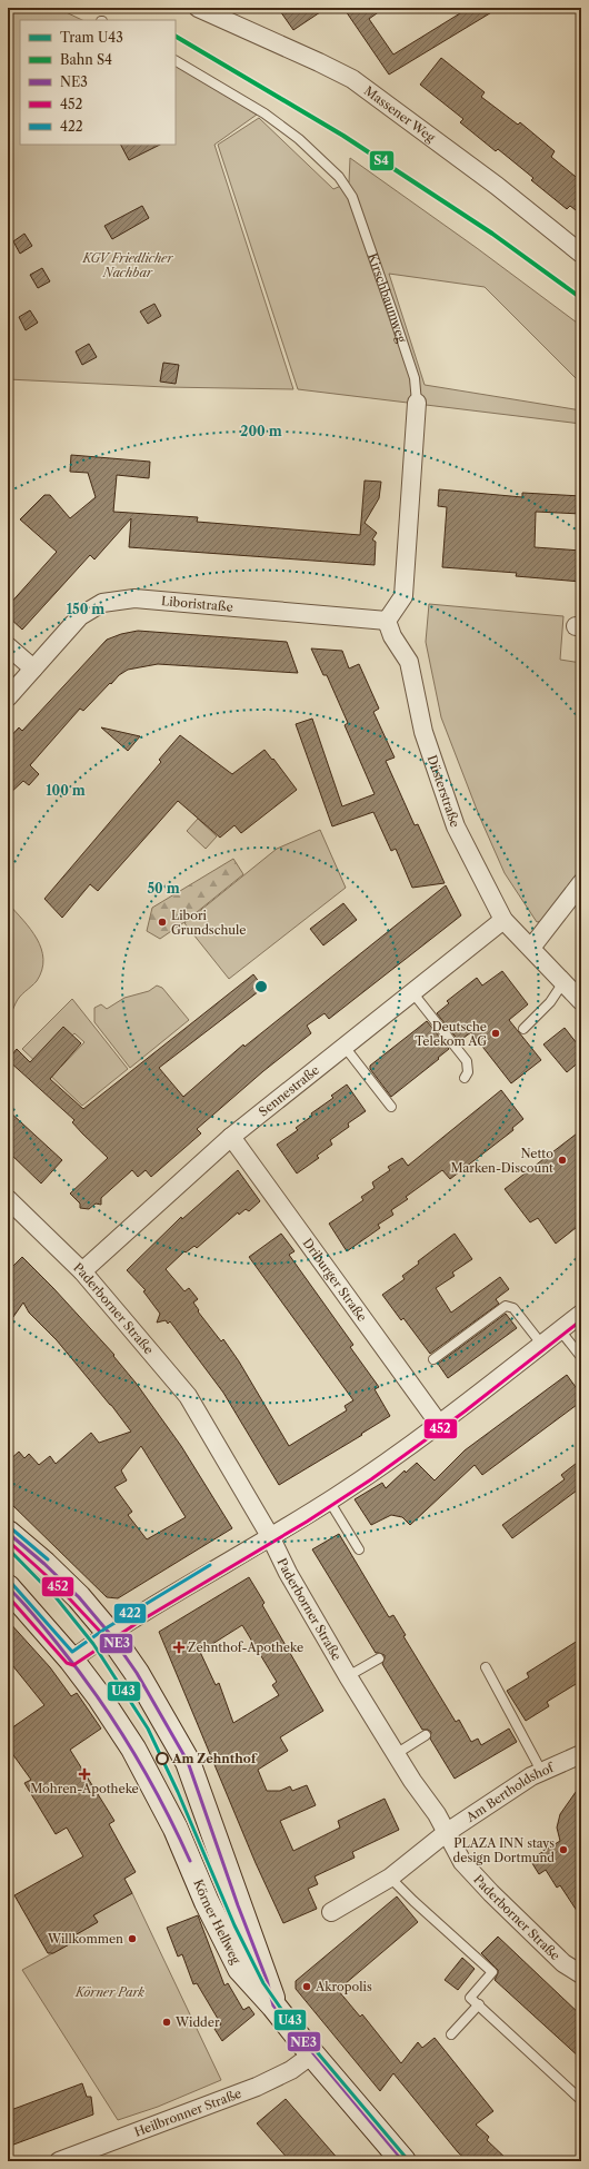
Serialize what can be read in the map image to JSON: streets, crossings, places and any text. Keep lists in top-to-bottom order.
{
  "streets": {
    "main road": ["Körner Hellweg"],
    "street": [
      "Massener Weg",
      "Kirschbaumweg",
      "Liboristraße",
      "Düsterstraße",
      "Sennestraße",
      "Driburger Straße",
      "Paderborner Straße",
      "Am Bertholdshof",
      "Heilbronner Straße"
    ]
  },
  "crossings": [
    ["Kirschbaumweg", "Liboristraße"],
    ["Kirschbaumweg", "Düsterstraße"],
    ["Liboristraße", "Düsterstraße"],
    ["Düsterstraße", "Sennestraße"],
    ["Sennestraße", "Driburger Straße"],
    ["Sennestraße", "Paderborner Straße"],
    ["Paderborner Straße", "Am Bertholdshof"],
    ["Körner Hellweg", "Heilbronner Straße"]
  ],
  "parks": ["KGV Friedlicher Nachbar", "Körner Park"],
  "places": {
    "other": [
      "Libori Grundschule",
      "Deutsche Telekom AG",
      "Netto Marken-Discount",
      "Am Zehnthof",
      "PLAZA INN stays design Dortmund",
      "Willkommen",
      "Akropolis",
      "Widder"
    ],
    "health": ["Zehnthof-Apotheke", "Mohren-Apotheke"]
  },
  "lines": [
    "rail line S4",
    "transit line 452",
    "transit line 422",
    "transit line NE3",
    "tram line U43"
  ],
  "legend": [
    "Tram U43",
    "Bahn S4",
    "NE3",
    "452",
    "422"
  ],
  "rings": [
    "200 m",
    "150 m",
    "100 m",
    "50 m"
  ]
}
